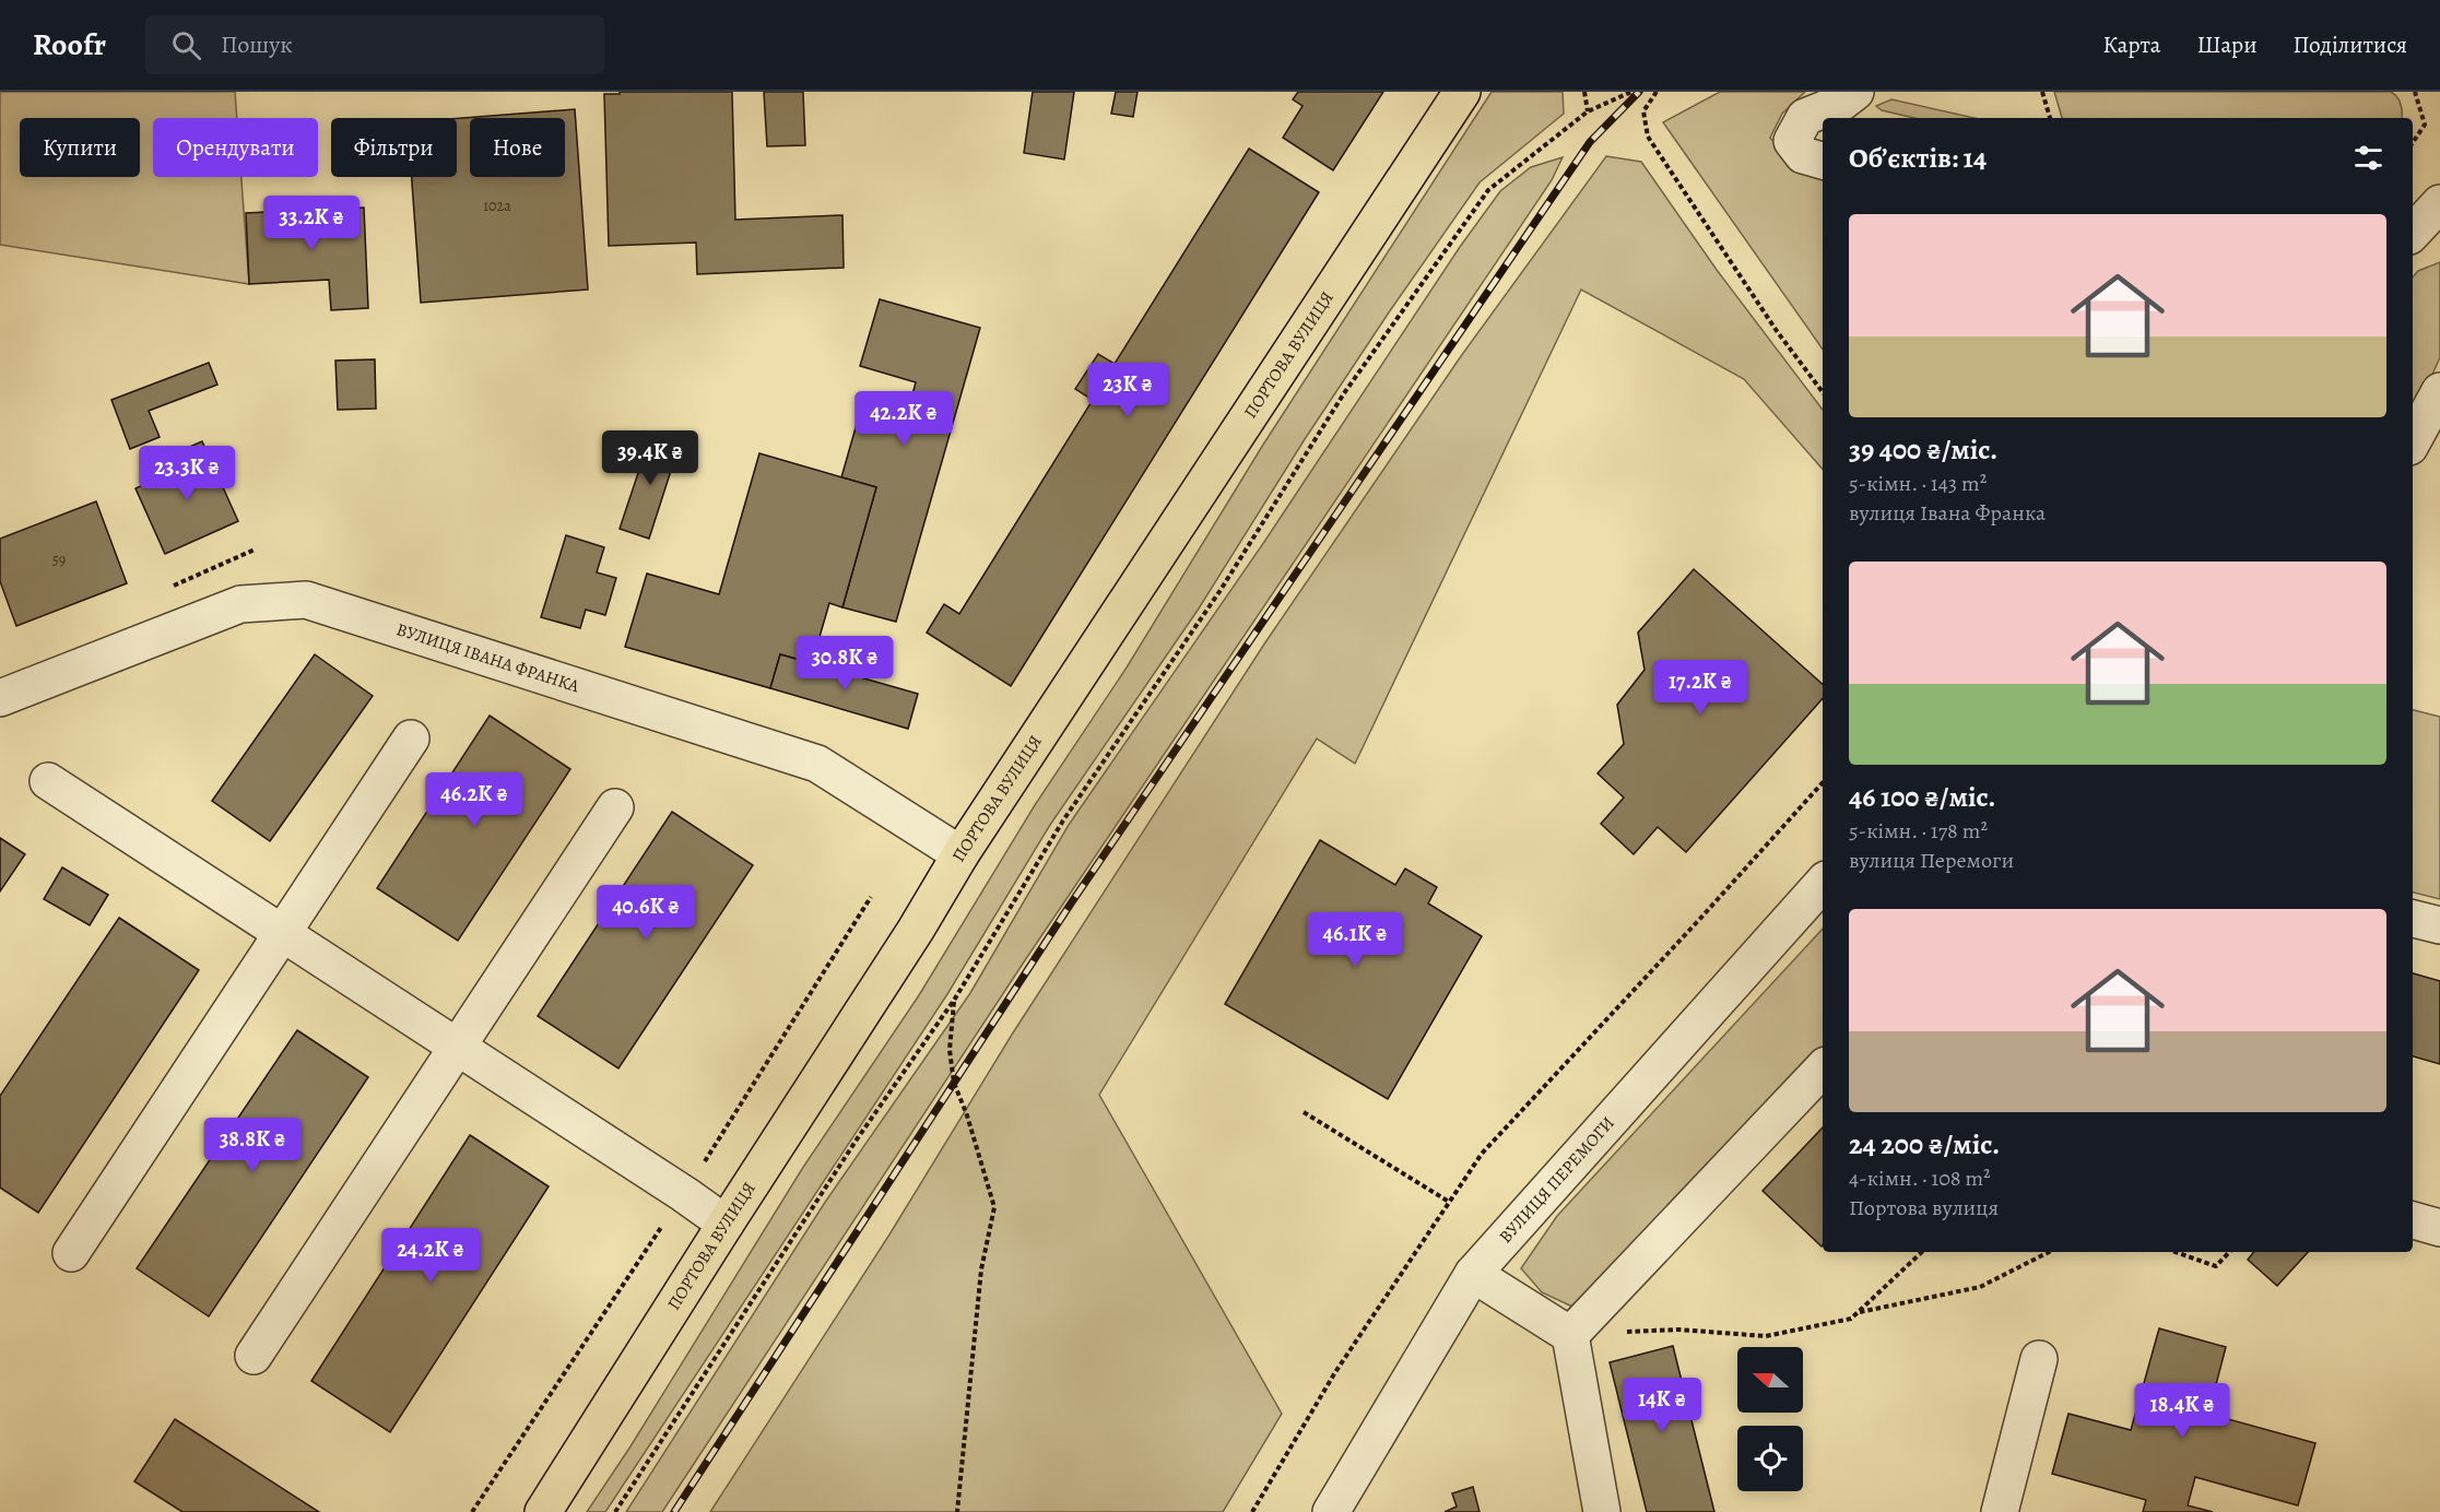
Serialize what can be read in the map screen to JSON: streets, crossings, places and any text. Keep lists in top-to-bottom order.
{
  "streets": {
    "main road": ["ПОРТОВА ВУЛИЦЯ"],
    "street": ["ВУЛИЦЯ ІВАНА ФРАНКА", "ВУЛИЦЯ ПЕРЕМОГИ"]
  },
  "crossings": [
    ["ПОРТОВА ВУЛИЦЯ", "ВУЛИЦЯ ІВАНА ФРАНКА"]
  ],
  "house_numbers": ["102а", "59"],
  "north": "left",
  "page": {
    "header": "Roofr",
    "search": "Пошук",
    "nav": ["Карта", "Шари", "Поділитися"],
    "chip": [
      "Купити",
      "Орендувати",
      "Фільтри",
      "Нове"
    ],
    "heading": "Об’єктів: 14",
    "price": [
      "33.2K ₴",
      "23K ₴",
      "42.2K ₴",
      "39.4K ₴",
      "23.3K ₴",
      "30.8K ₴",
      "17.2K ₴",
      "46.2K ₴",
      "40.6K ₴",
      "46.1K ₴",
      "38.8K ₴",
      "24.2K ₴",
      "14K ₴",
      "18.4K ₴"
    ],
    "list": [
      {
        "name": "39 400 ₴/міс.",
        "note": "5-кімн. · 143 m² · вулиця Івана Франка"
      },
      {
        "name": "46 100 ₴/міс.",
        "note": "5-кімн. · 178 m² · вулиця Перемоги"
      },
      {
        "name": "24 200 ₴/міс.",
        "note": "4-кімн. · 108 m² · Портова вулиця"
      }
    ]
  }
}
